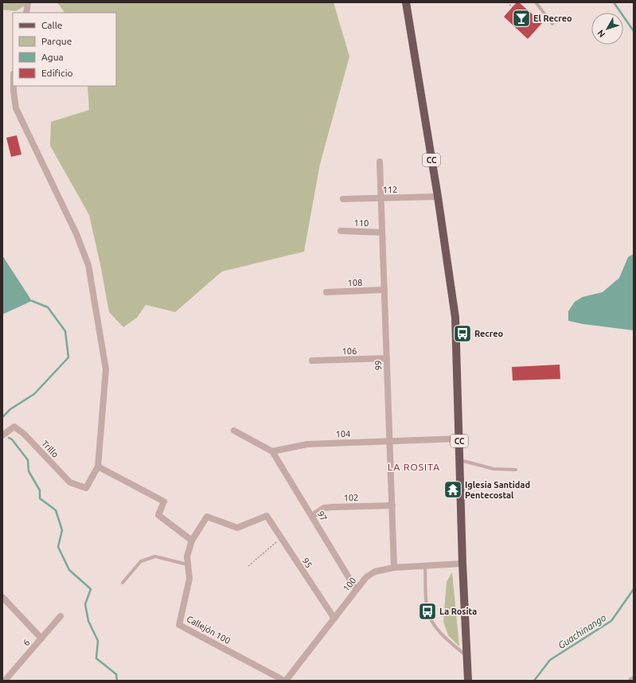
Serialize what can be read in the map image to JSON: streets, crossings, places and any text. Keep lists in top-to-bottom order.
{
  "streets": {
    "main road": ["CC"],
    "street": [
      "112",
      "110",
      "108",
      "106",
      "99",
      "104",
      "Trillo",
      "102",
      "97",
      "95",
      "100",
      "Callejón 100",
      "6"
    ]
  },
  "crossings": [
    ["CC", "112"],
    ["CC", "104"],
    ["CC", "100"],
    ["112", "99"],
    ["110", "99"],
    ["108", "99"],
    ["106", "99"],
    ["99", "104"],
    ["99", "102"],
    ["99", "100"],
    ["104", "97"],
    ["102", "97"],
    ["97", "100"],
    ["95", "100"],
    ["95", "Callejón 100"],
    ["100", "Callejón 100"]
  ],
  "districts": ["LA ROSITA"],
  "water": ["Guachinango"],
  "places": {
    "bar": ["El Recreo"],
    "bus stop": ["Recreo", "La Rosita"],
    "temple": ["Iglesia Santidad Pentecostal"]
  },
  "legend": [
    "Calle",
    "Parque",
    "Agua",
    "Edificio"
  ],
  "north": "bottom left"
}
